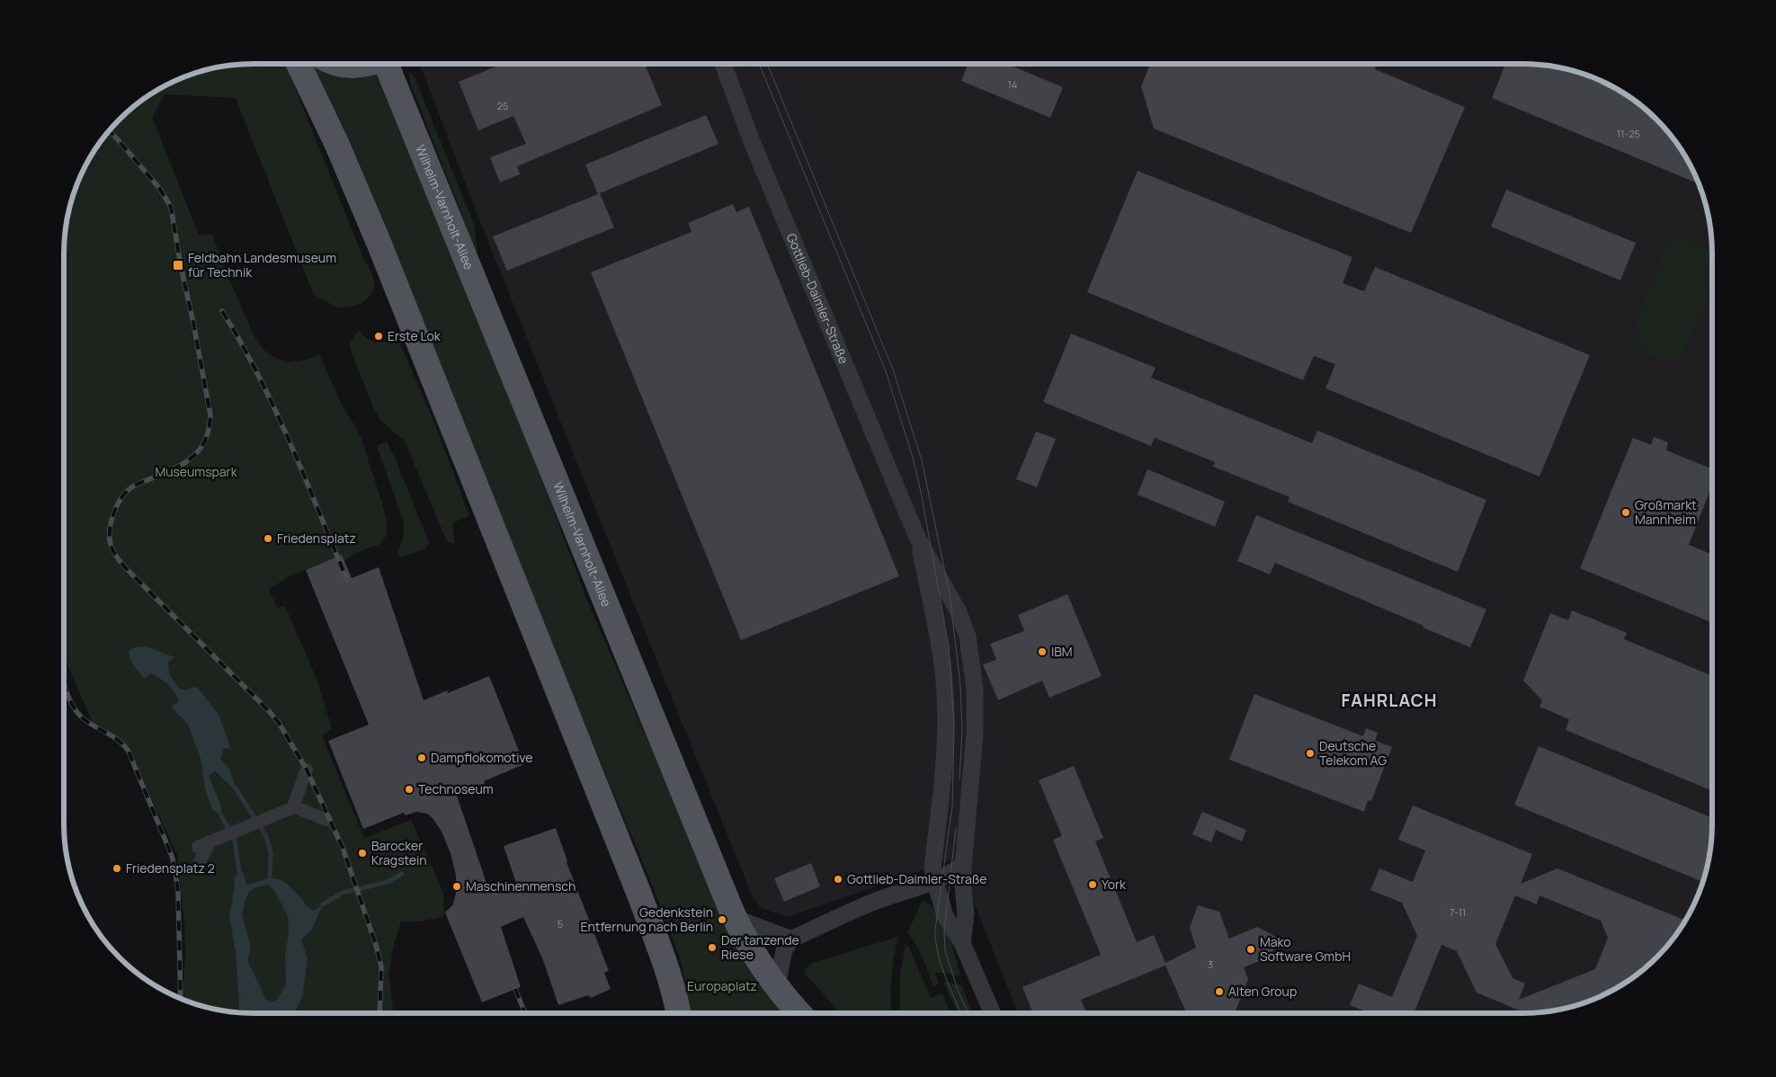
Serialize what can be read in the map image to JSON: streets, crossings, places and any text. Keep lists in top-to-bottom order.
{
  "streets": {
    "main road": ["Wilhelm-Varnholt-Allee"],
    "street": ["Gottlieb-Daimler-Straße"]
  },
  "districts": ["FAHRLACH"],
  "parks": ["Museumspark", "Europaplatz"],
  "places": {
    "transit": ["Feldbahn Landesmuseum für Technik"],
    "other": [
      "Erste Lok",
      "Großmarkt Mannheim",
      "Friedensplatz",
      "IBM",
      "Deutsche Telekom AG",
      "Dampflokomotive",
      "Technoseum",
      "Barocker Kragstein",
      "Friedensplatz 2",
      "Gottlieb-Daimler-Straße",
      "York",
      "Maschinenmensch",
      "Gedenkstein Entfernung nach Berlin",
      "Der tanzende Riese",
      "Mako Software GmbH",
      "Alten Group"
    ]
  },
  "house_numbers": [
    "14",
    "25",
    "11-25",
    "7-11",
    "5",
    "3"
  ]
}
